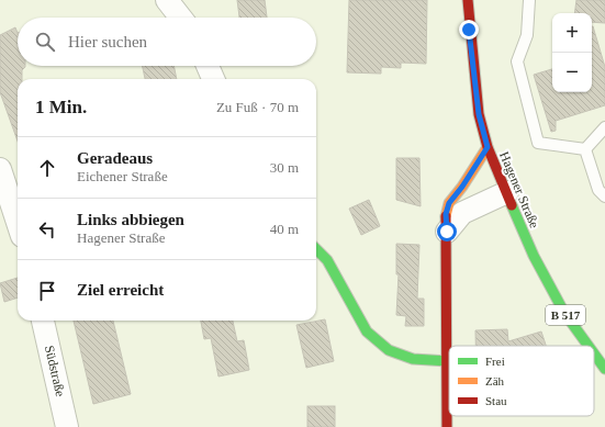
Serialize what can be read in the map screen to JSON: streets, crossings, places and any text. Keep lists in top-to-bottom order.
{
  "streets": {
    "street": ["Hagener Straße", "B 517", "Südstraße"]
  },
  "legend": ["Frei", "Zäh", "Stau"],
  "page": {
    "map_buttons": ["+", "−"],
    "search": "Hier suchen",
    "heading": ["1 Min.", "Zu Fuß · 70 m"],
    "list": [
      ["Geradeaus", "Eichener Straße", "30 m"],
      ["Links abbiegen", "Hagener Straße", "40 m"],
      "Ziel erreicht"
    ]
  }
}
